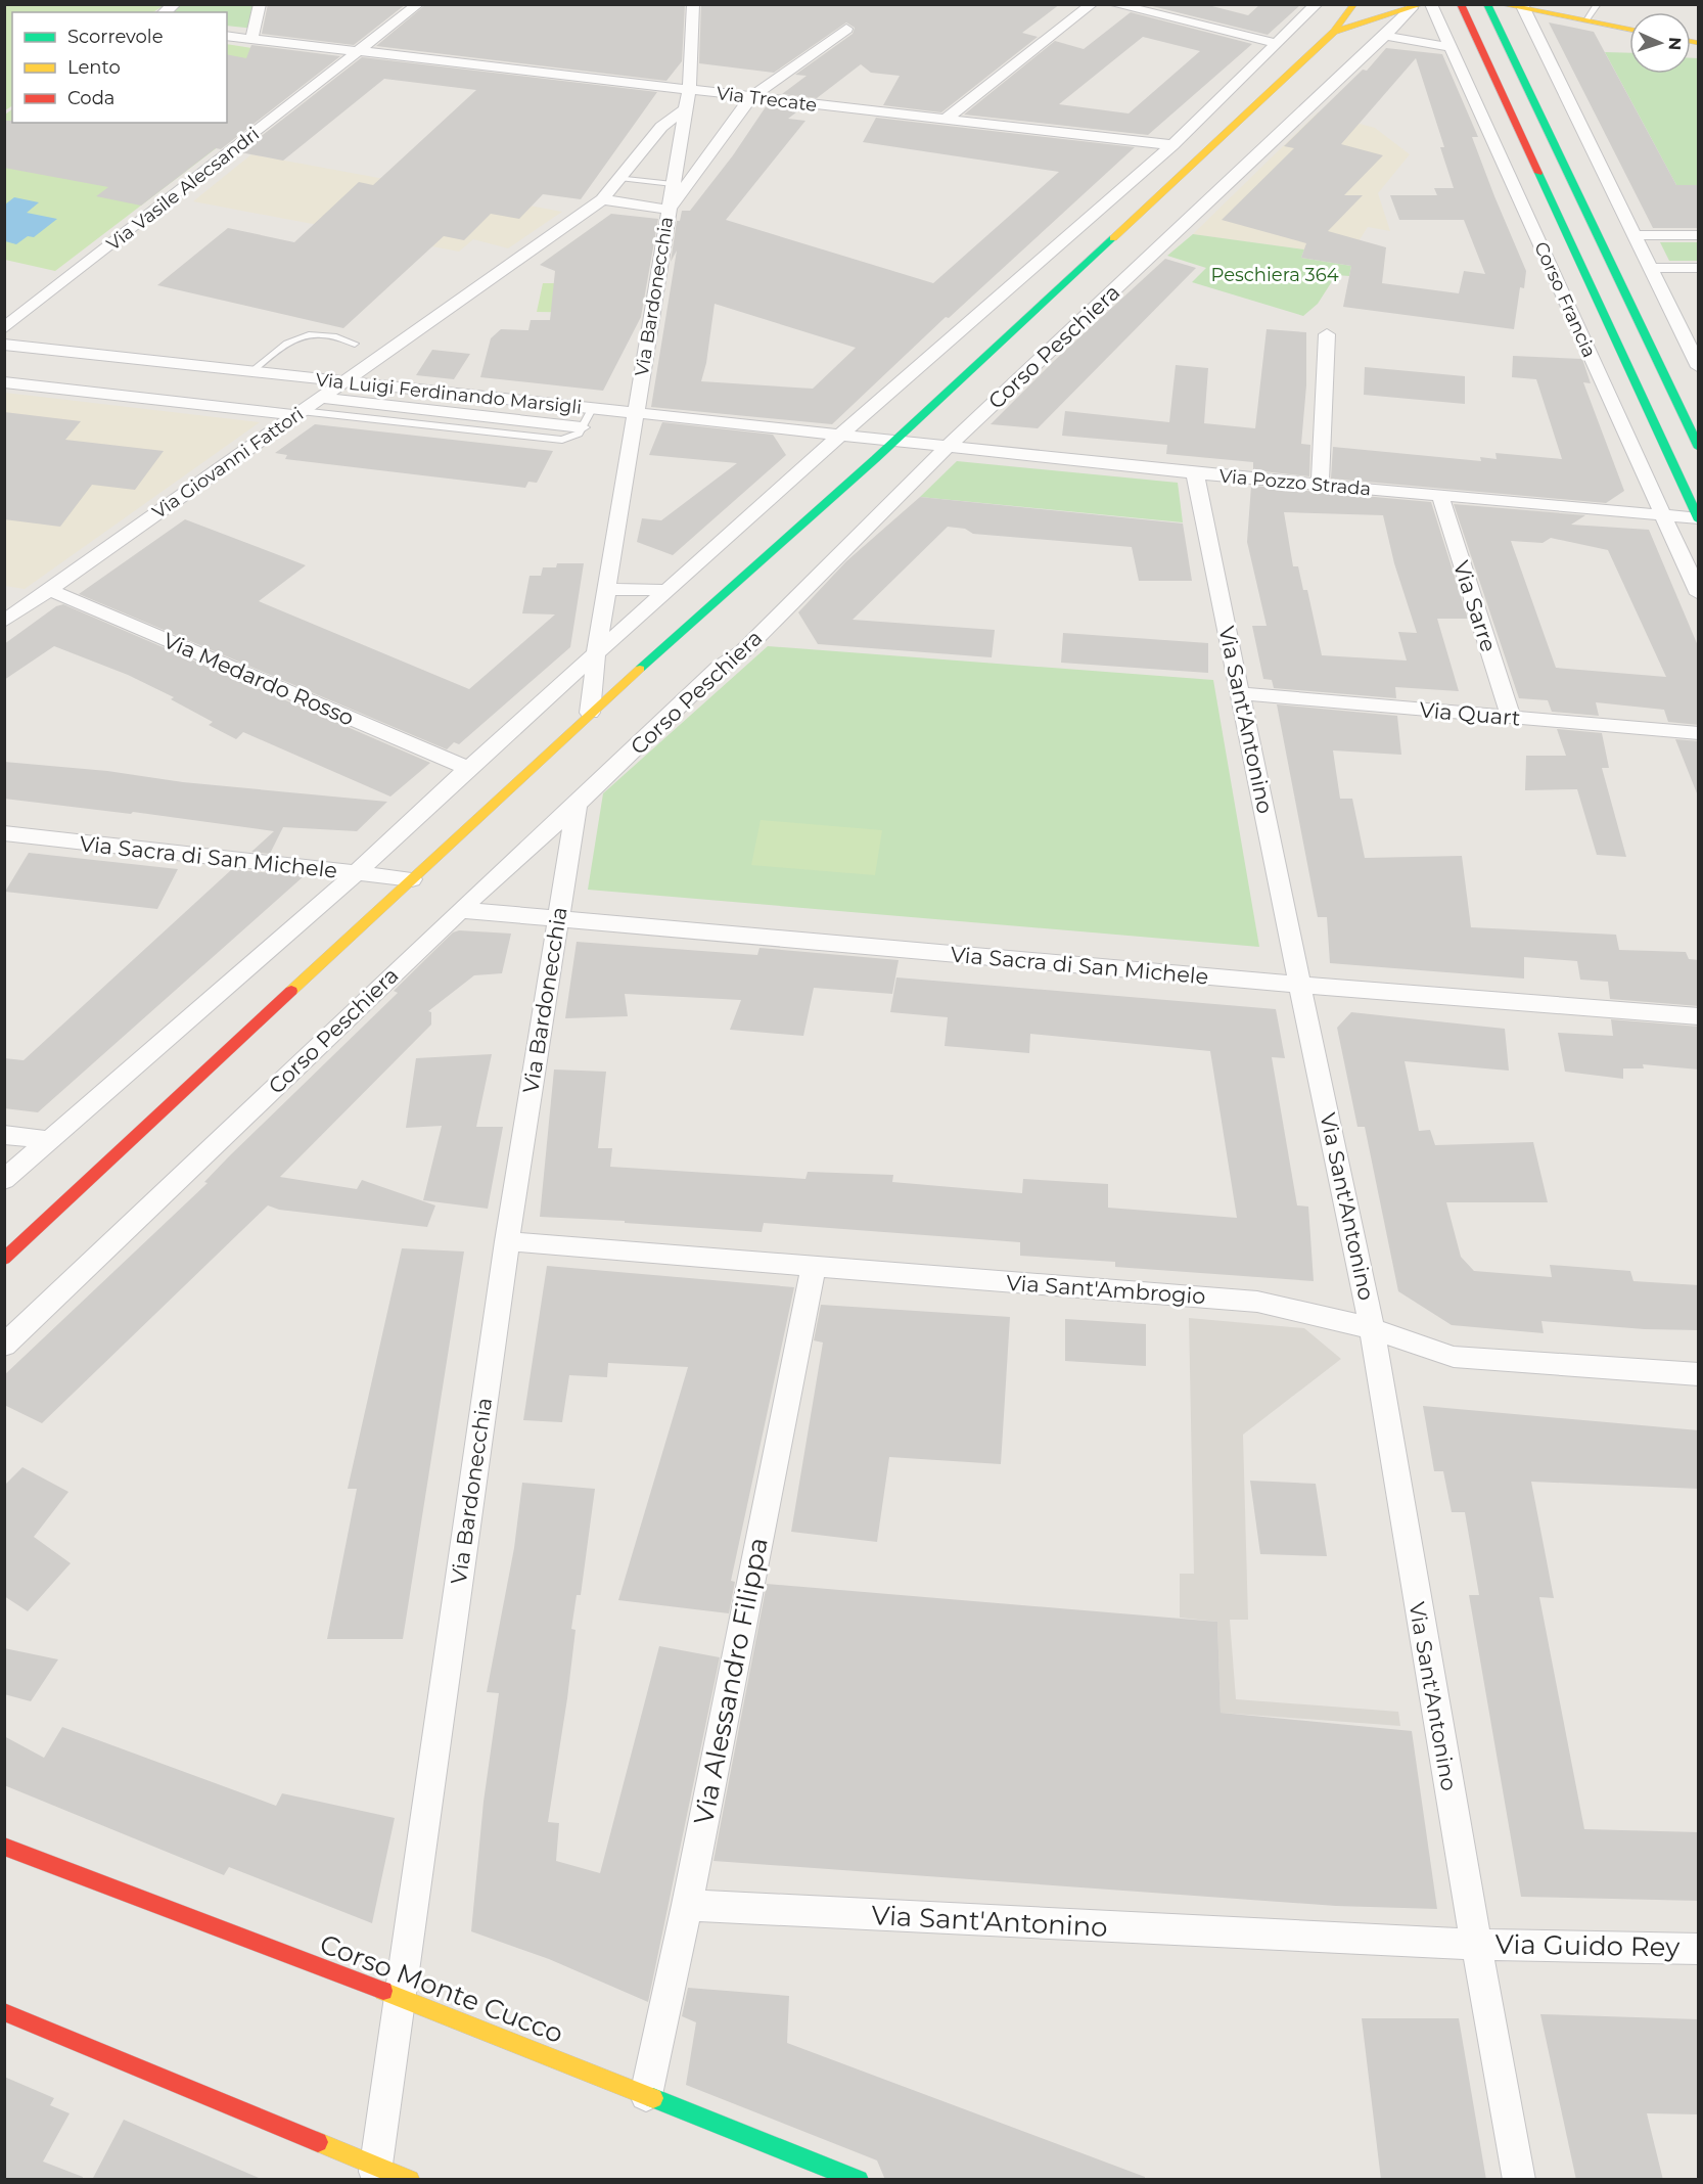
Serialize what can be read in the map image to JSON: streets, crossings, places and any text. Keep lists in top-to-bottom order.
{
  "streets": {
    "main road": ["Corso Francia", "Corso Peschiera", "Corso Monte Cucco"],
    "street": [
      "Via Trecate",
      "Via Vasile Alecsandri",
      "Via Bardonecchia",
      "Via Luigi Ferdinando Marsigli",
      "Via Giovanni Fattori",
      "Via Pozzo Strada",
      "Via Sarre",
      "Via Medardo Rosso",
      "Via Quart",
      "Via Sant'Antonino",
      "Via Sacra di San Michele",
      "Via Sant'Ambrogio",
      "Via Alessandro Filippa",
      "Via Guido Rey"
    ]
  },
  "crossings": [
    ["Via Trecate", "Via Vasile Alecsandri"],
    ["Via Trecate", "Via Bardonecchia"],
    ["Via Bardonecchia", "Corso Peschiera"],
    ["Via Bardonecchia", "Via Luigi Ferdinando Marsigli"],
    ["Via Bardonecchia", "Via Giovanni Fattori"],
    ["Via Bardonecchia", "Via Sacra di San Michele"],
    ["Via Bardonecchia", "Via Sant'Ambrogio"],
    ["Via Bardonecchia", "Corso Monte Cucco"],
    ["Corso Francia", "Via Pozzo Strada"],
    ["Corso Peschiera", "Via Luigi Ferdinando Marsigli"],
    ["Corso Peschiera", "Via Pozzo Strada"],
    ["Corso Peschiera", "Via Sacra di San Michele"],
    ["Via Luigi Ferdinando Marsigli", "Via Giovanni Fattori"],
    ["Via Luigi Ferdinando Marsigli", "Via Pozzo Strada"],
    ["Via Giovanni Fattori", "Via Medardo Rosso"],
    ["Via Pozzo Strada", "Via Sarre"],
    ["Via Pozzo Strada", "Via Sant'Antonino"],
    ["Via Sarre", "Via Quart"],
    ["Via Quart", "Via Sant'Antonino"],
    ["Via Sant'Antonino", "Via Sacra di San Michele"],
    ["Via Sant'Antonino", "Via Sant'Ambrogio"],
    ["Via Sant'Antonino", "Via Alessandro Filippa"],
    ["Via Sant'Antonino", "Via Guido Rey"],
    ["Via Sant'Ambrogio", "Via Alessandro Filippa"],
    ["Via Alessandro Filippa", "Corso Monte Cucco"]
  ],
  "parks": ["Peschiera 364"],
  "legend": ["Scorrevole", "Lento", "Coda"],
  "north": "right"
}
